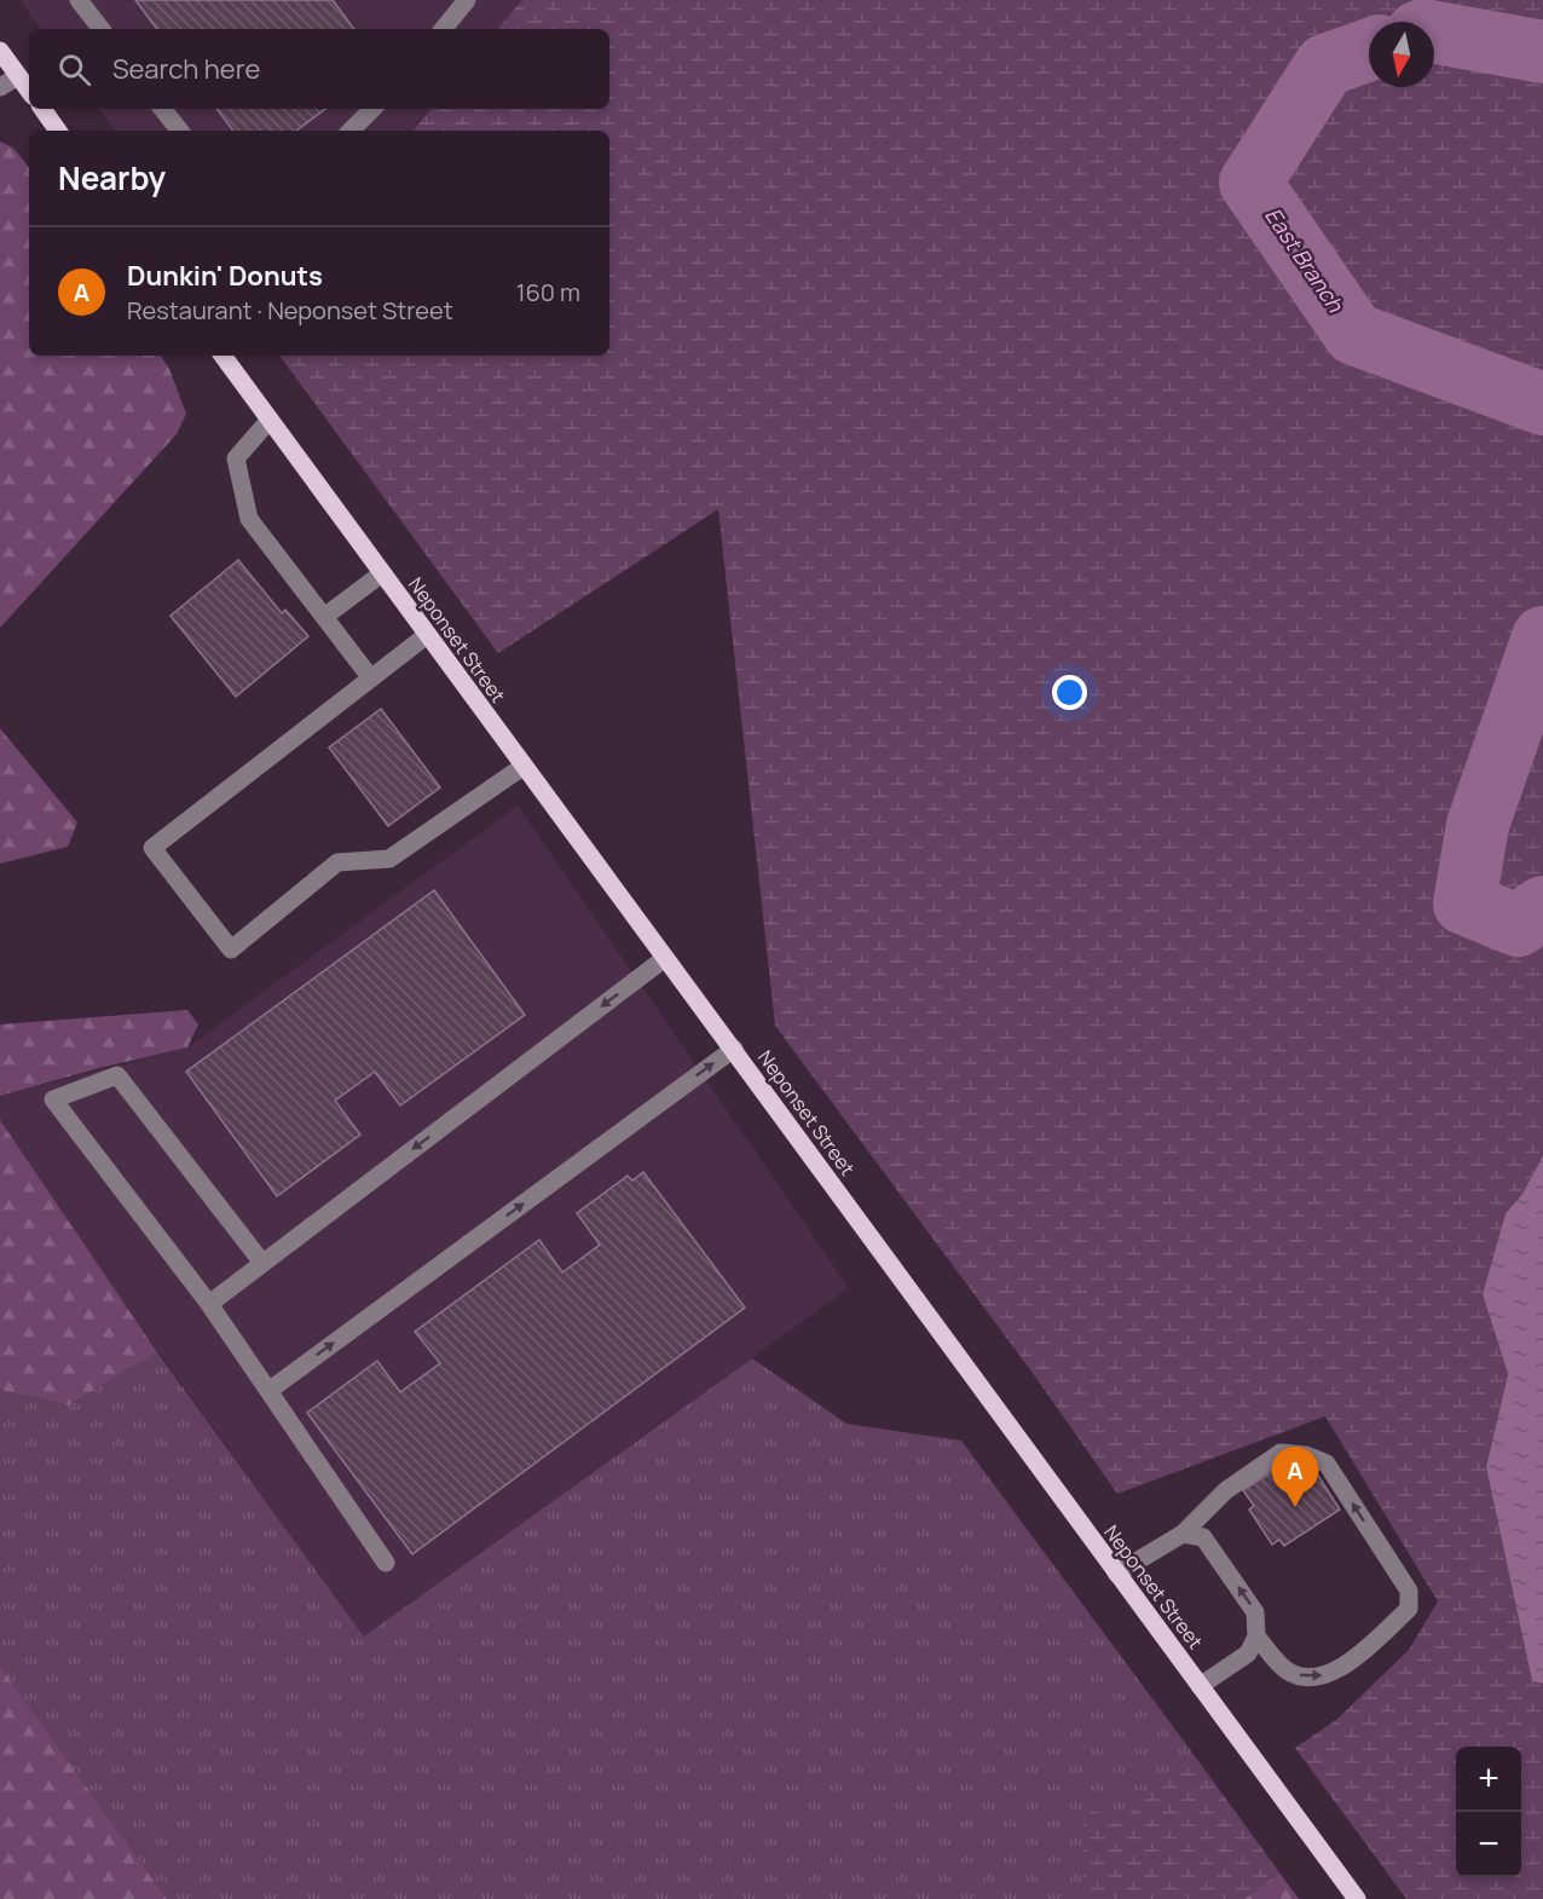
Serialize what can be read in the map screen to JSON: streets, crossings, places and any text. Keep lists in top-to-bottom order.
{
  "streets": {
    "main road": ["Neponset Street"]
  },
  "water": ["East Branch"],
  "north": "bottom",
  "page": {
    "search": "Search here",
    "heading": "Nearby",
    "list": [
      {
        "mark": "A",
        "name": "Dunkin' Donuts",
        "note": "Restaurant · Neponset Street",
        "value": "160 m"
      }
    ],
    "pins": "A",
    "map_buttons": ["+", "−"]
  }
}
